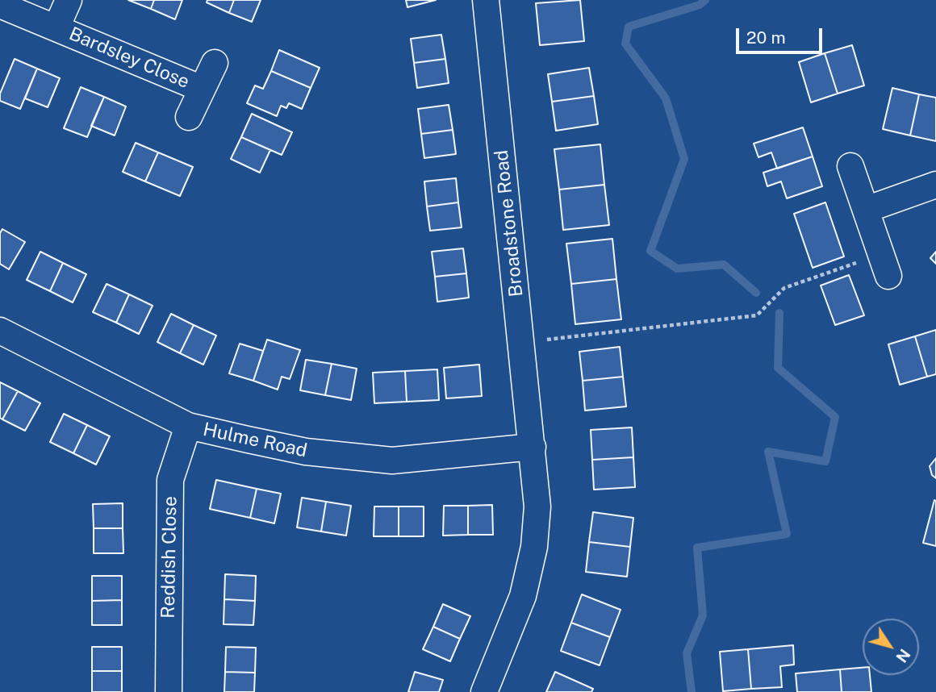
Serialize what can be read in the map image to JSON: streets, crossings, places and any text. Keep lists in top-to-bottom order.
{
  "streets": {
    "street": [
      "Bardsley Close",
      "Broadstone Road",
      "Hulme Road",
      "Reddish Close"
    ]
  },
  "crossings": [
    ["Broadstone Road", "Hulme Road"],
    ["Hulme Road", "Reddish Close"]
  ],
  "scale_bar": "20 m",
  "north": "bottom right"
}
